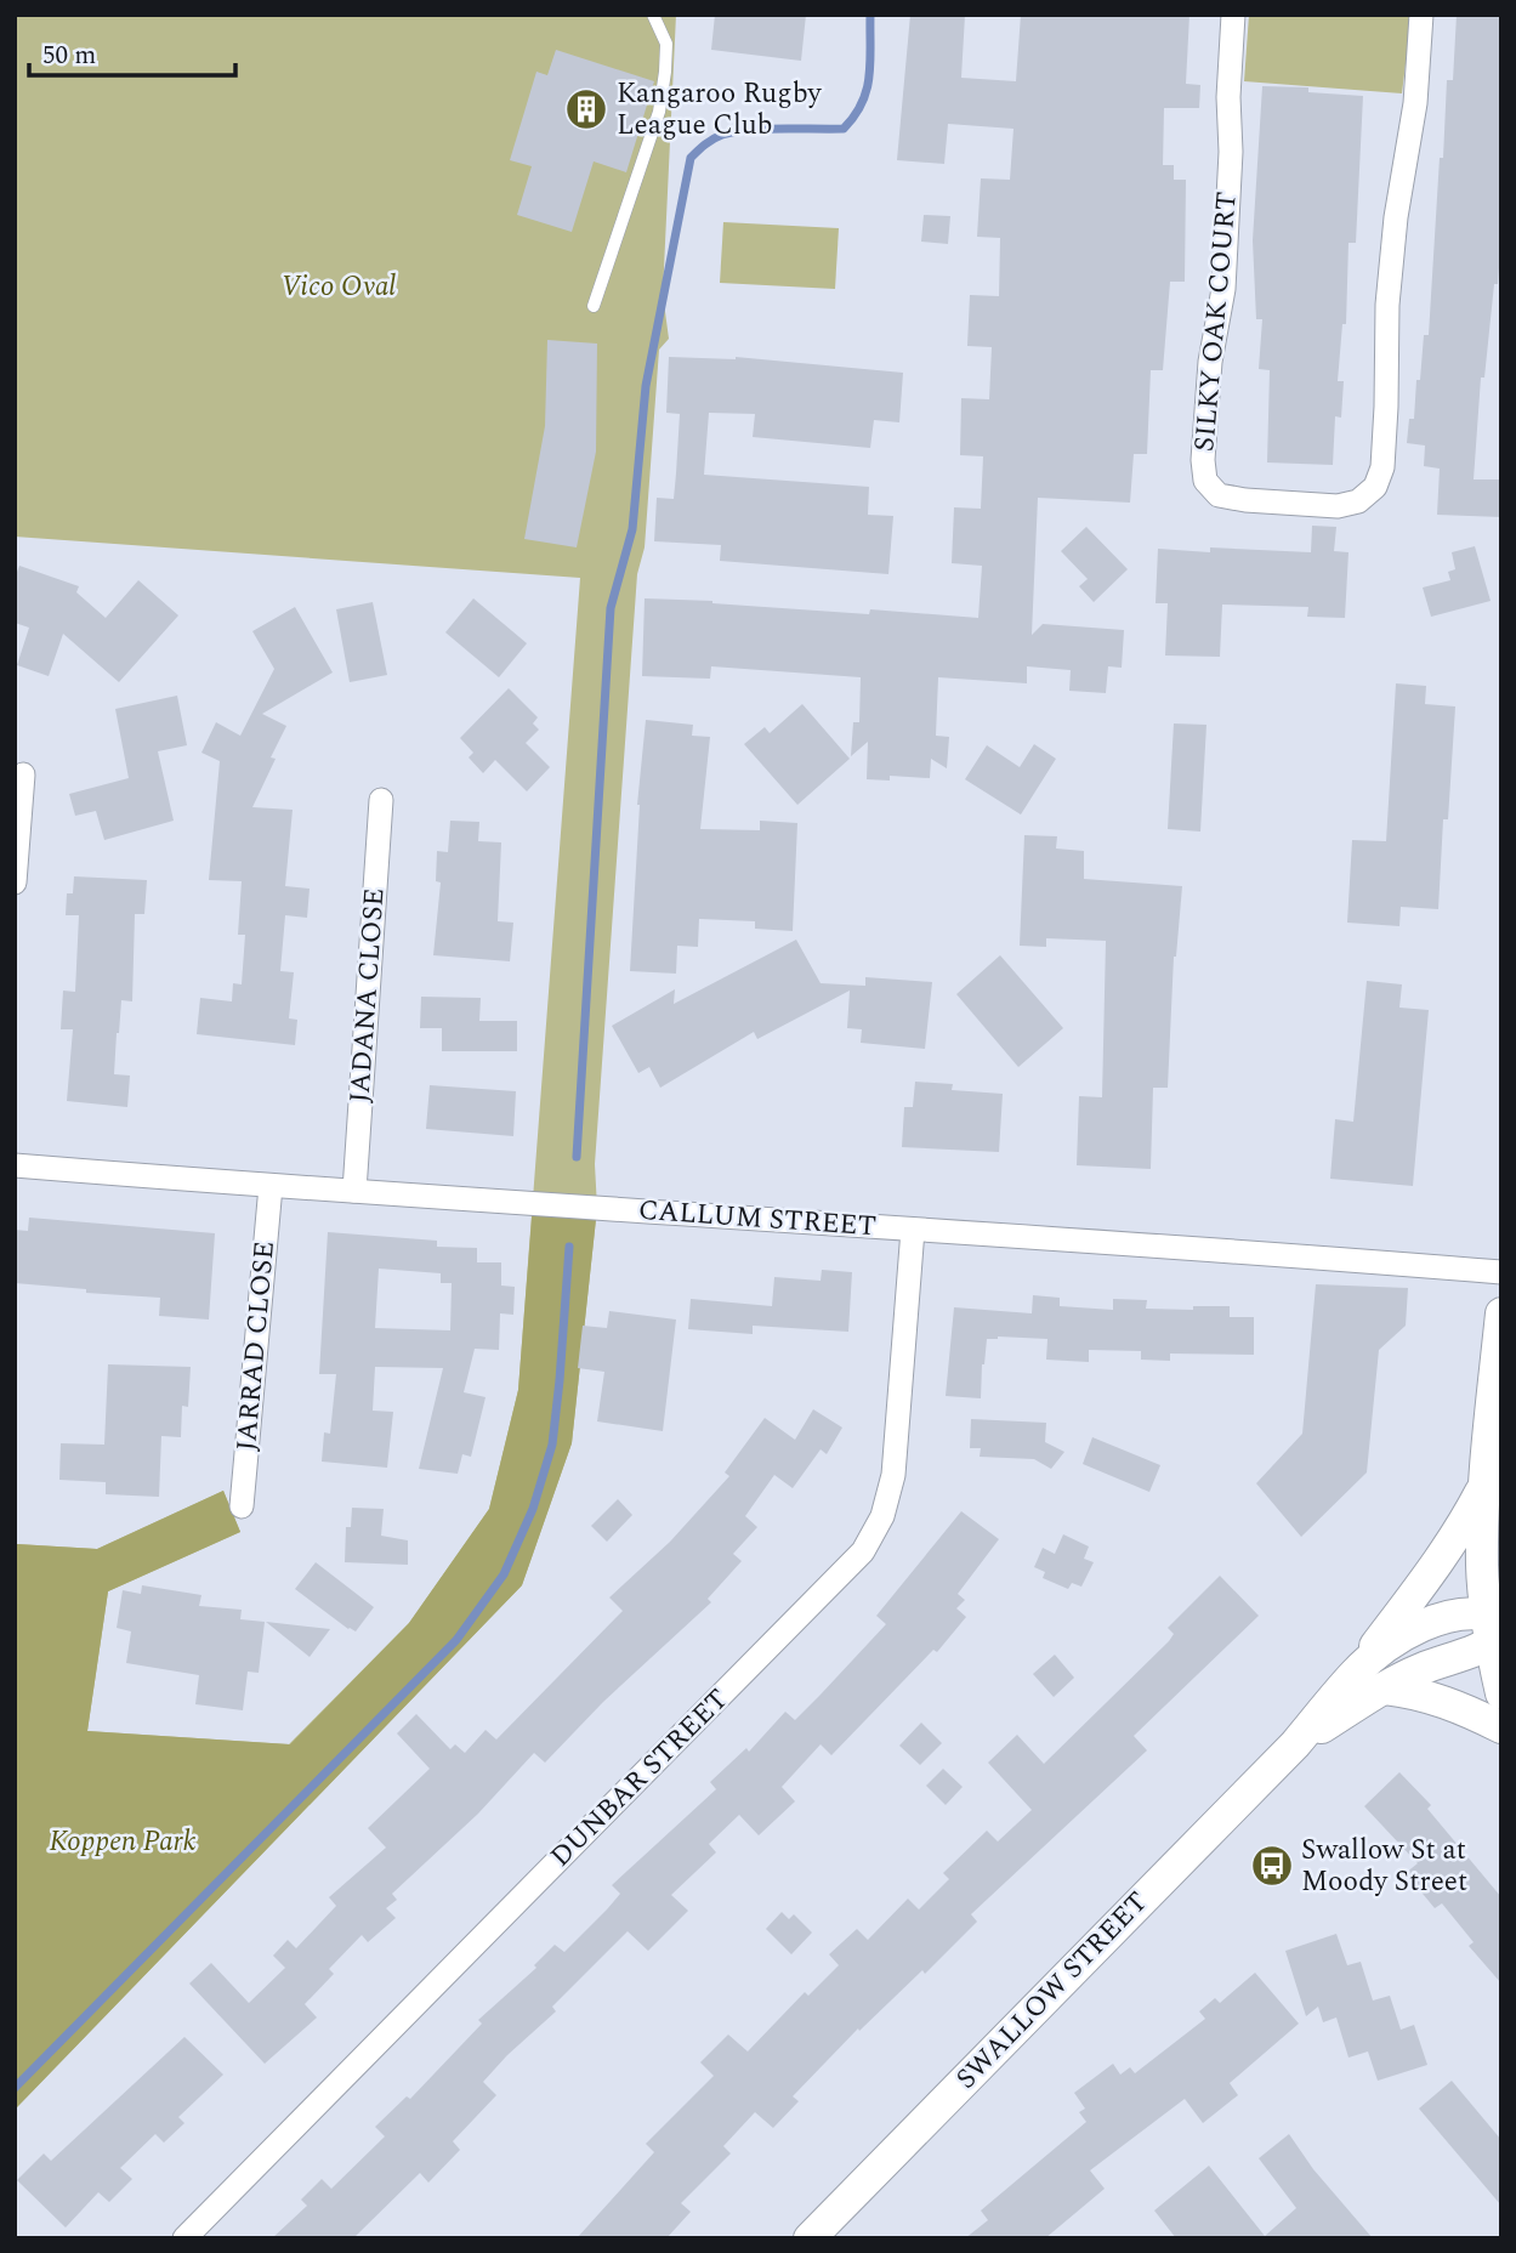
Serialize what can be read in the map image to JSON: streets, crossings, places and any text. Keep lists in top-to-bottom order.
{
  "streets": {
    "street": [
      "SILKY OAK COURT",
      "JADANA CLOSE",
      "CALLUM STREET",
      "JARRAD CLOSE",
      "DUNBAR STREET",
      "SWALLOW STREET"
    ]
  },
  "crossings": [
    ["JADANA CLOSE", "CALLUM STREET"],
    ["CALLUM STREET", "JARRAD CLOSE"],
    ["CALLUM STREET", "DUNBAR STREET"]
  ],
  "parks": ["Vico Oval", "Koppen Park"],
  "places": {
    "building": ["Kangaroo Rugby League Club"],
    "bus stop": ["Swallow St at Moody Street"]
  },
  "scale_bar": "50 m"
}
